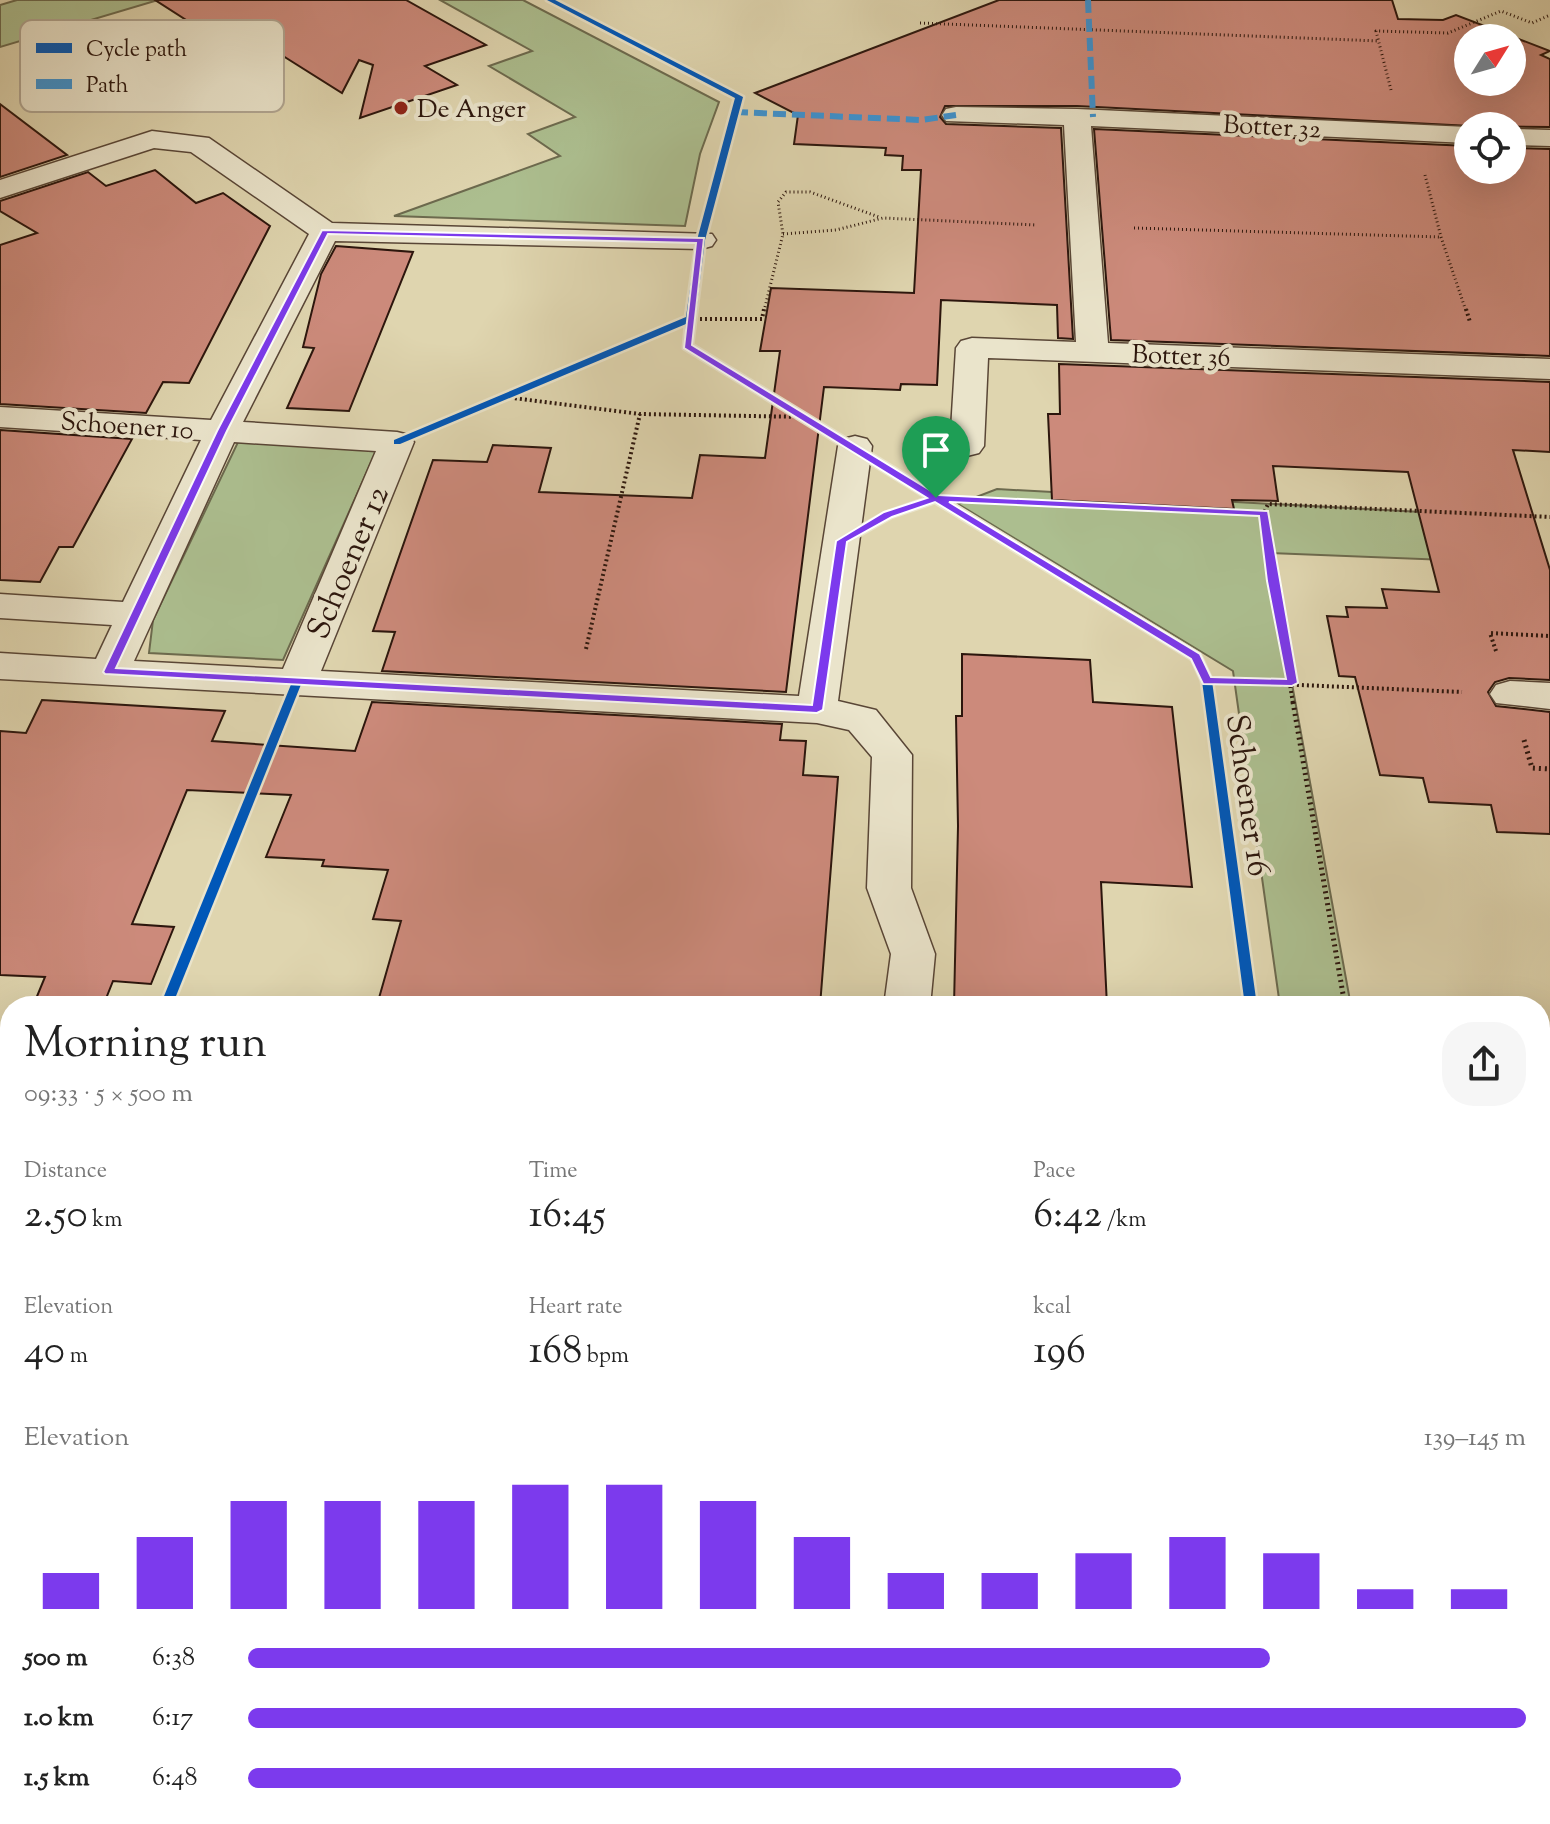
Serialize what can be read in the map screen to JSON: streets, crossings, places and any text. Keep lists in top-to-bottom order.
{
  "streets": {
    "street": [
      "Botter 32",
      "Botter 36",
      "Schoener 10",
      "Schoener 12"
    ],
    "cycle path": ["Schoener 16"]
  },
  "crossings": [
    ["Schoener 10", "Schoener 12"]
  ],
  "places": ["De Anger"],
  "legend": ["Cycle path", "Path"],
  "north": "top right",
  "page": {
    "heading": ["Morning run", "09:33 · 5 × 500 m"],
    "stats": [
      ["Distance", "2.50 km"],
      ["Time", "16:45"],
      ["Pace", "6:42 /km"],
      ["Elevation", "40 m"],
      ["Heart rate", "168 bpm"],
      ["kcal", "196"]
    ],
    "chart": ["Elevation", "139–145 m"],
    "list": [
      {
        "name": "500 m",
        "note": "6:38"
      },
      {
        "name": "1.0 km",
        "note": "6:17"
      },
      {
        "name": "1.5 km",
        "note": "6:48"
      }
    ]
  }
}
